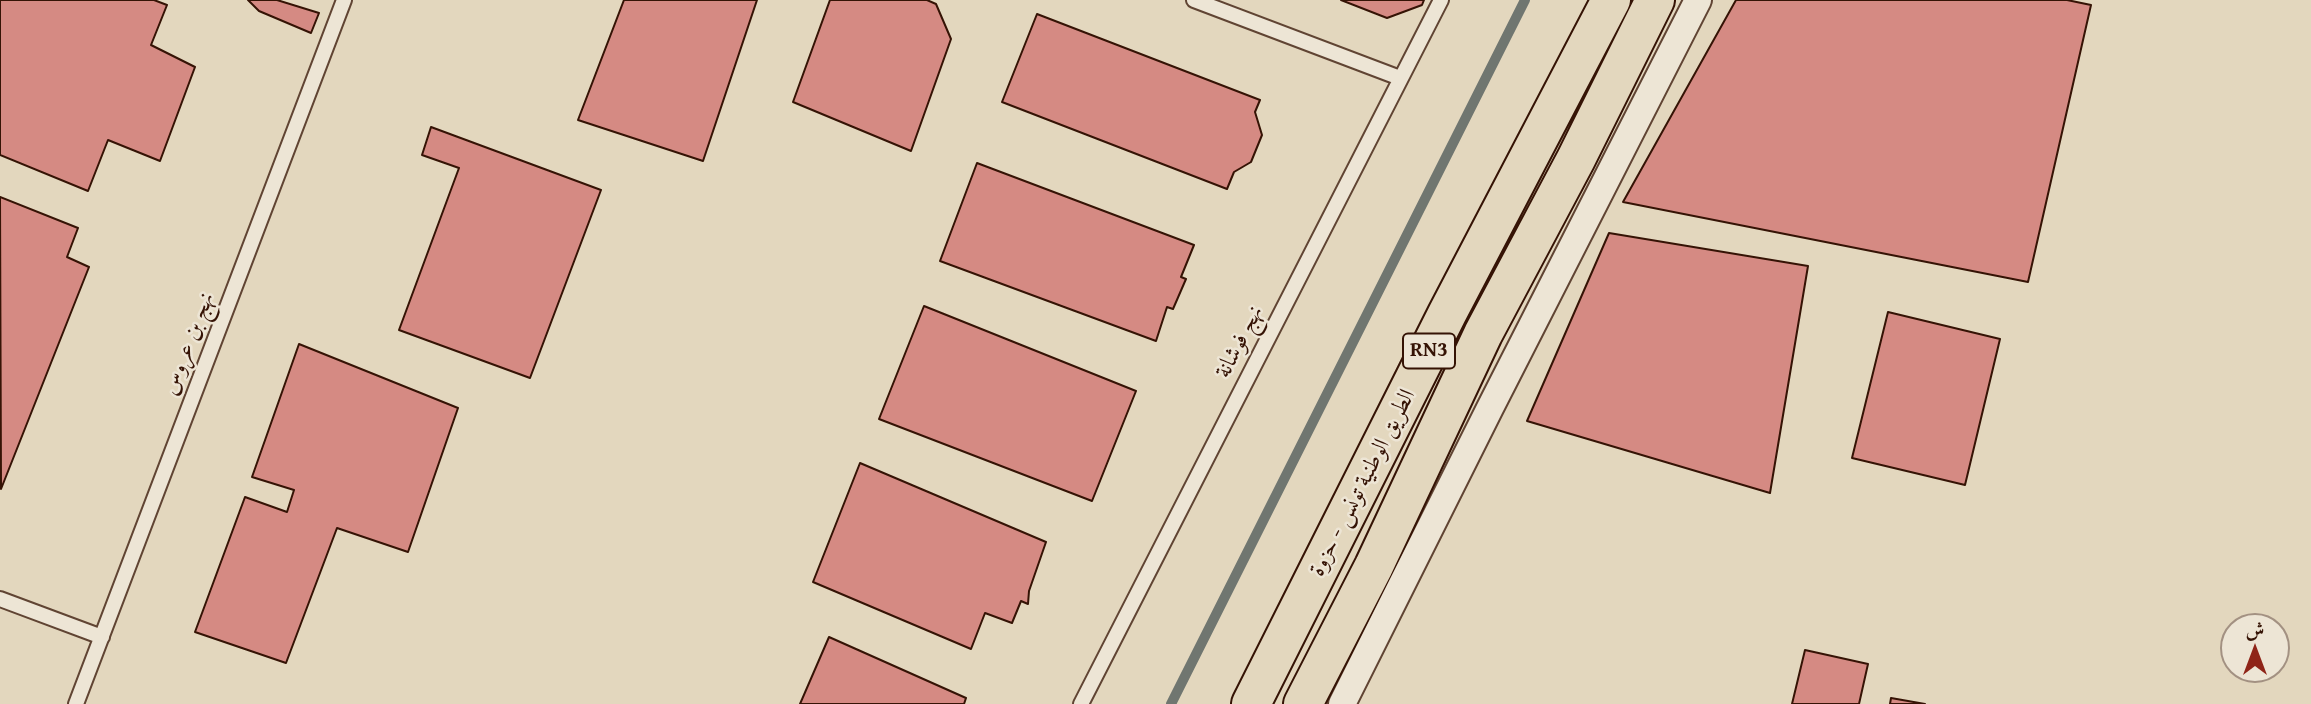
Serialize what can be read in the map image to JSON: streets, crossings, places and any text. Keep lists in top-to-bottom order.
{
  "streets": {
    "main road": ["RN3", "الطريق الوطنية تونس - حزوة"],
    "lane": ["نهج فوشانة", "نهج بن عروس"]
  },
  "north": "top"
}
